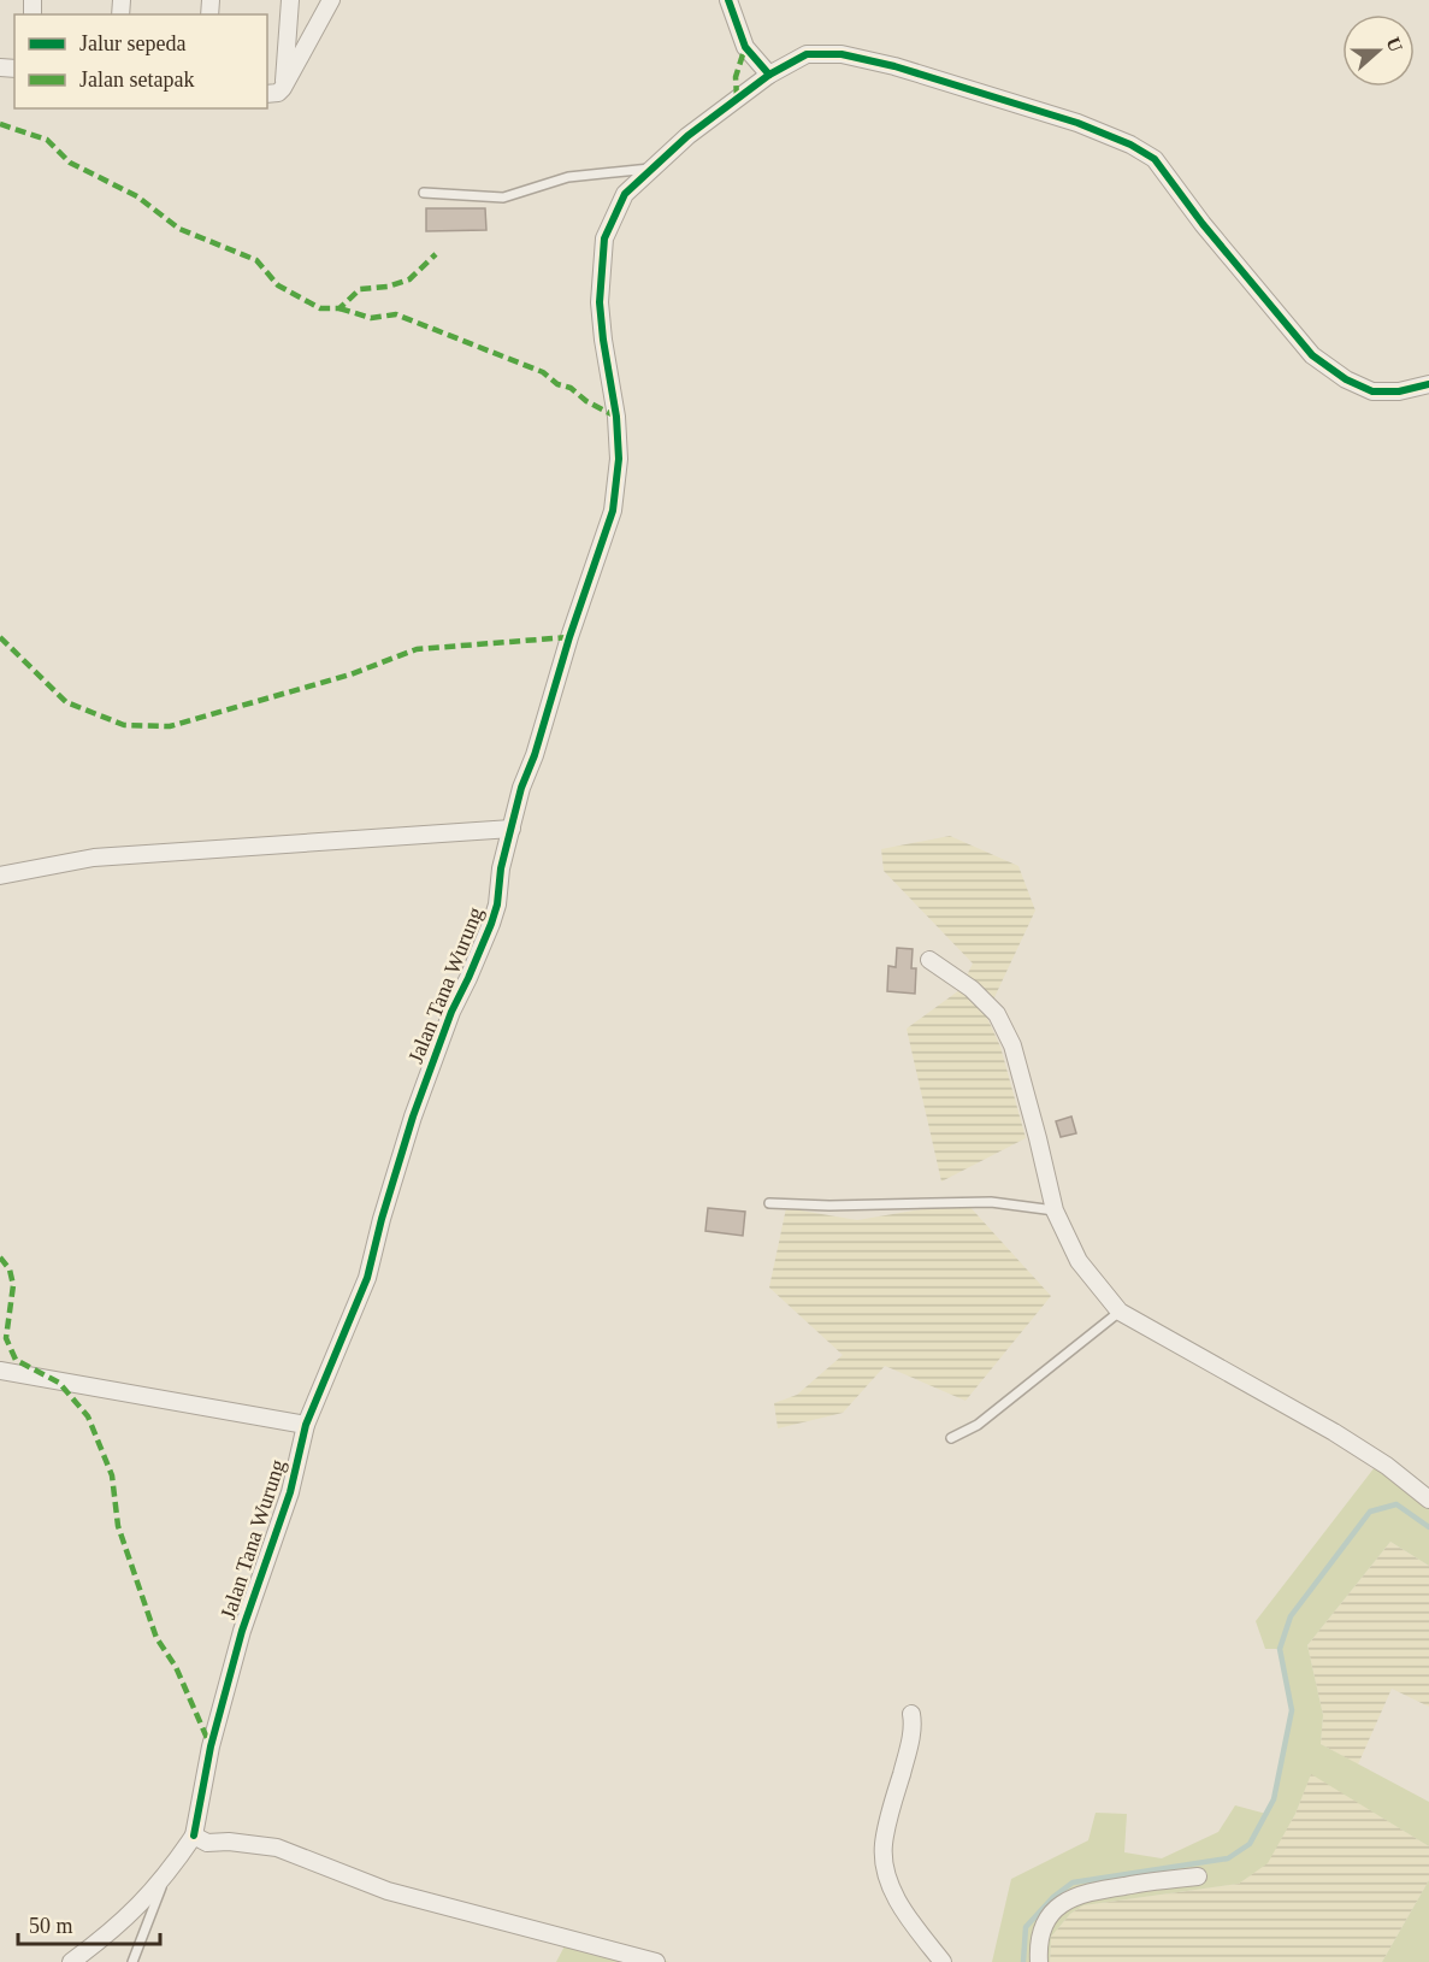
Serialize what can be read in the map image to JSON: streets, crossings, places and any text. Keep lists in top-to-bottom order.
{
  "streets": {
    "street": ["Jalan Tana Wurung"]
  },
  "legend": ["Jalur sepeda", "Jalan setapak"],
  "scale_bar": "50 m",
  "north": "right"
}
